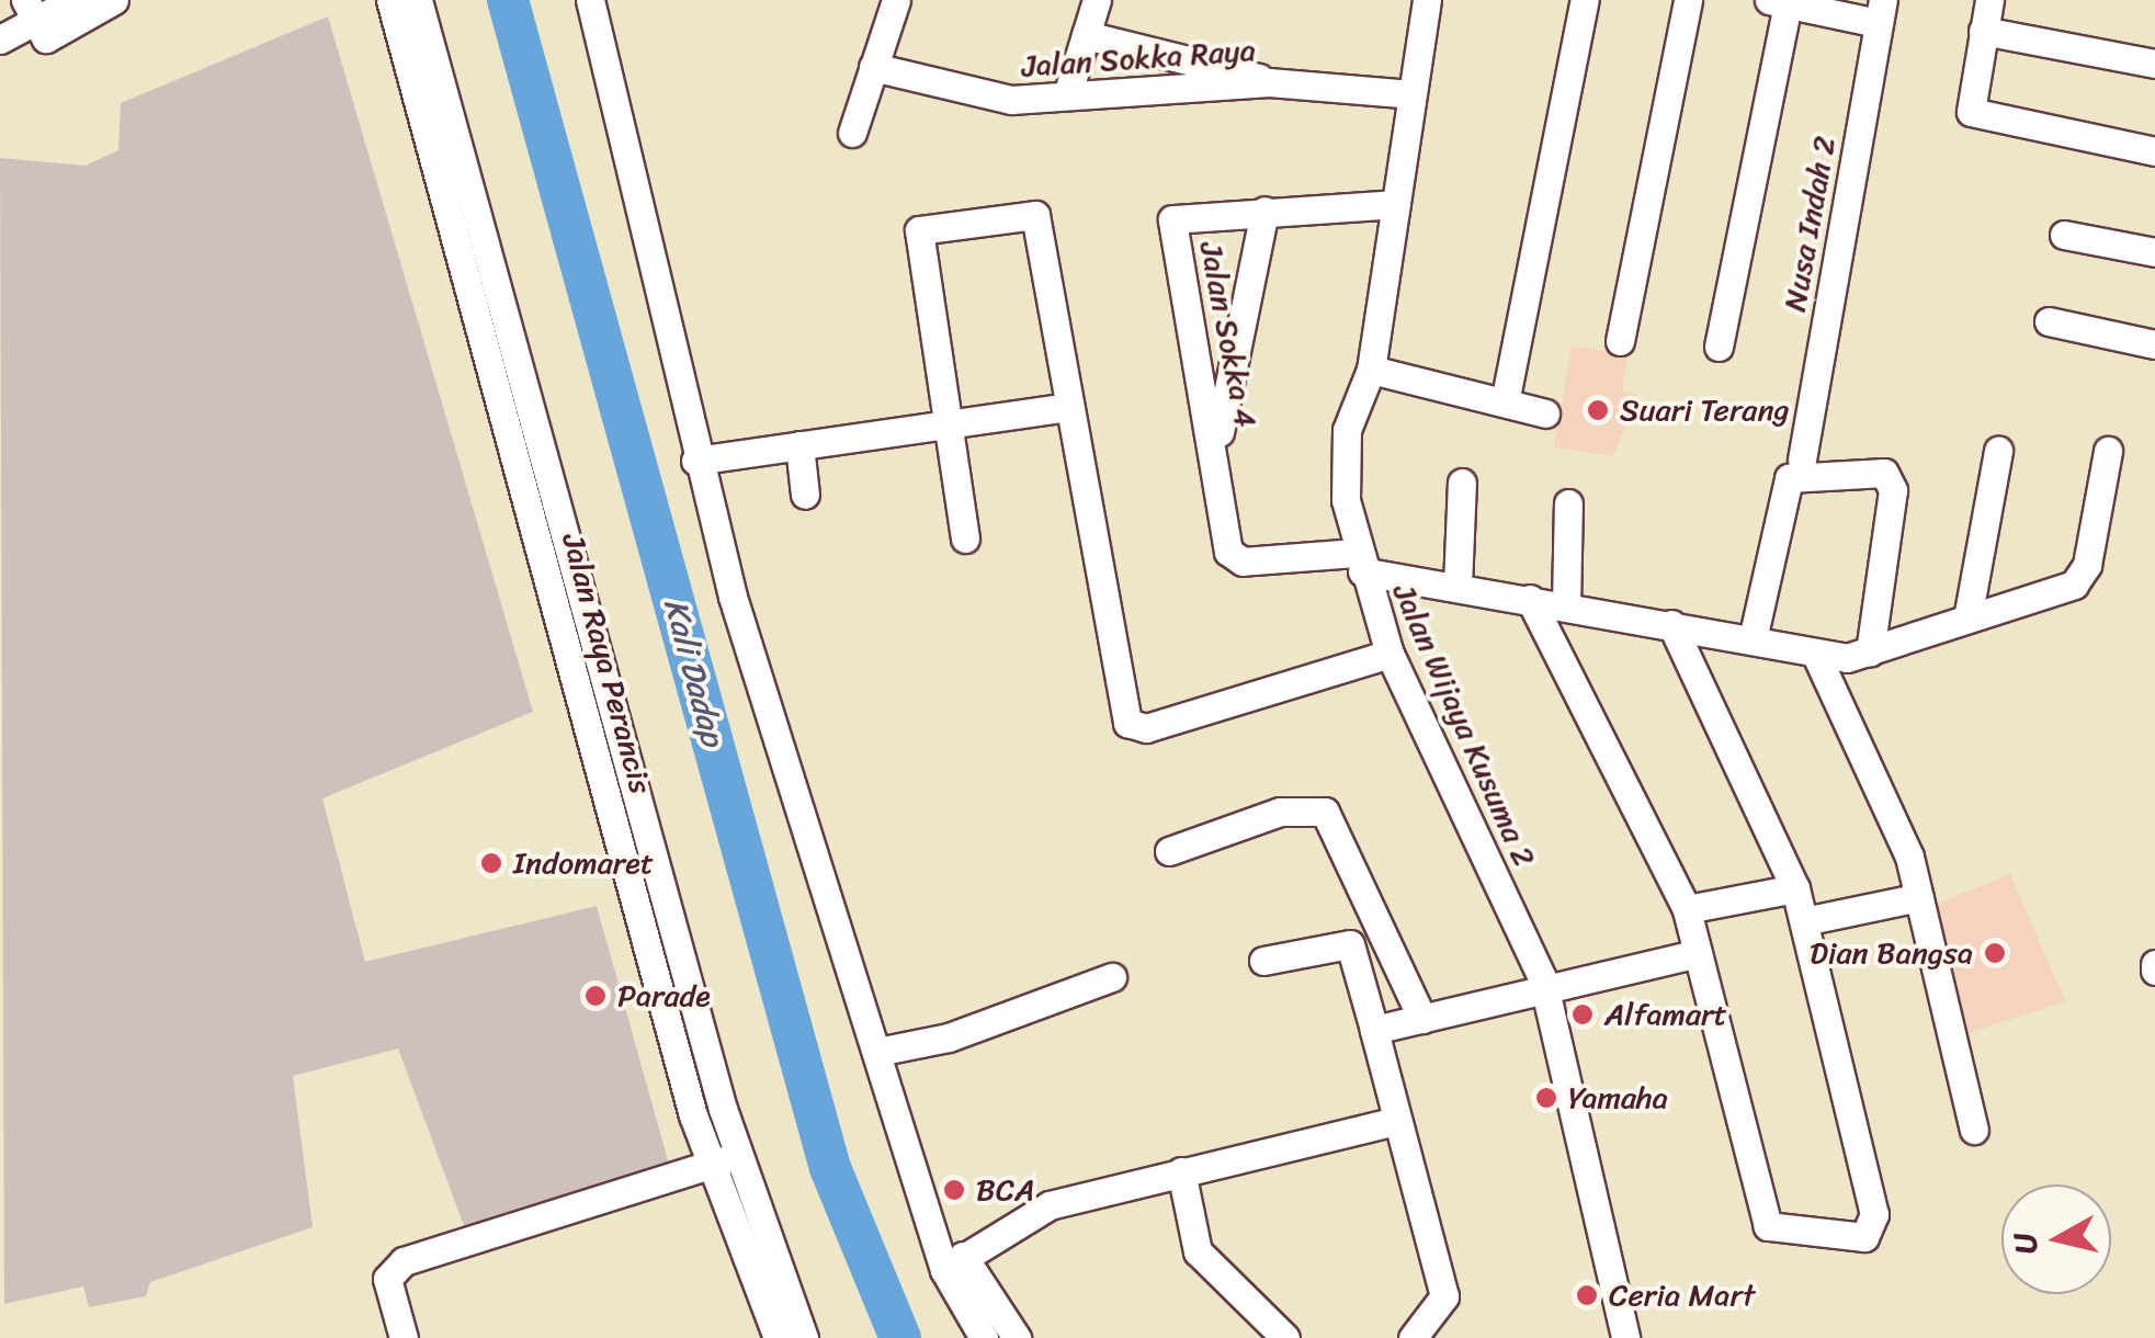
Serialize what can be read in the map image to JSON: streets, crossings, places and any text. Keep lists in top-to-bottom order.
{
  "streets": {
    "street": [
      "Jalan Sokka Raya",
      "Nusa Indah 2",
      "Jalan Sokka 4",
      "Jalan Raya Perancis",
      "Jalan Wijaya Kusuma 2"
    ]
  },
  "crossings": [
    ["Jalan Sokka Raya", "Jalan Wijaya Kusuma 2"],
    ["Jalan Sokka 4", "Jalan Wijaya Kusuma 2"]
  ],
  "water": ["Kali Dadap"],
  "places": [
    "Suari Terang",
    "Indomaret",
    "Dian Bangsa",
    "Parade",
    "Alfamart",
    "Yamaha",
    "BCA",
    "Ceria Mart"
  ],
  "north": "left"
}
